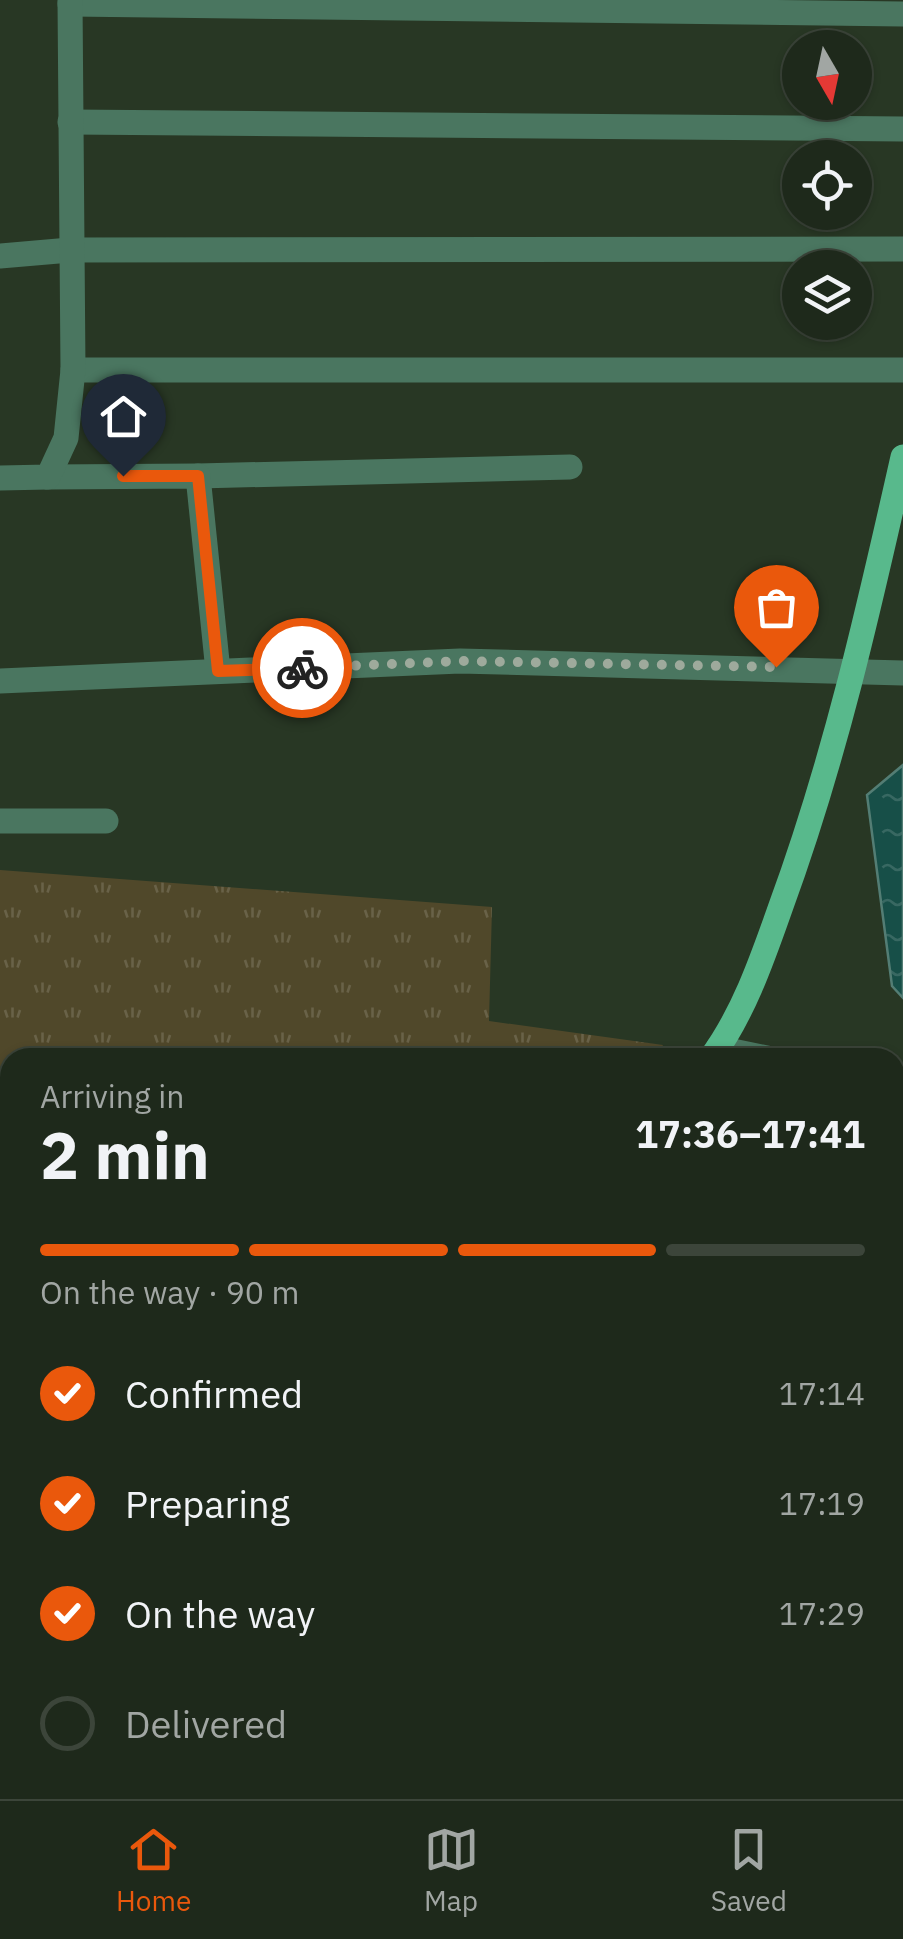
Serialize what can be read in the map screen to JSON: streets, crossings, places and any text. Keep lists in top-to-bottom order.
{
  "north": "bottom",
  "page": {
    "heading": ["2 min", "Arriving in", "17:36–17:41"],
    "bar": "On the way · 90 m",
    "list": [
      ["Confirmed", "17:14"],
      ["Preparing", "17:19"],
      ["On the way", "17:29"],
      "Delivered"
    ],
    "tabs": ["Home", "Map", "Saved"]
  }
}
